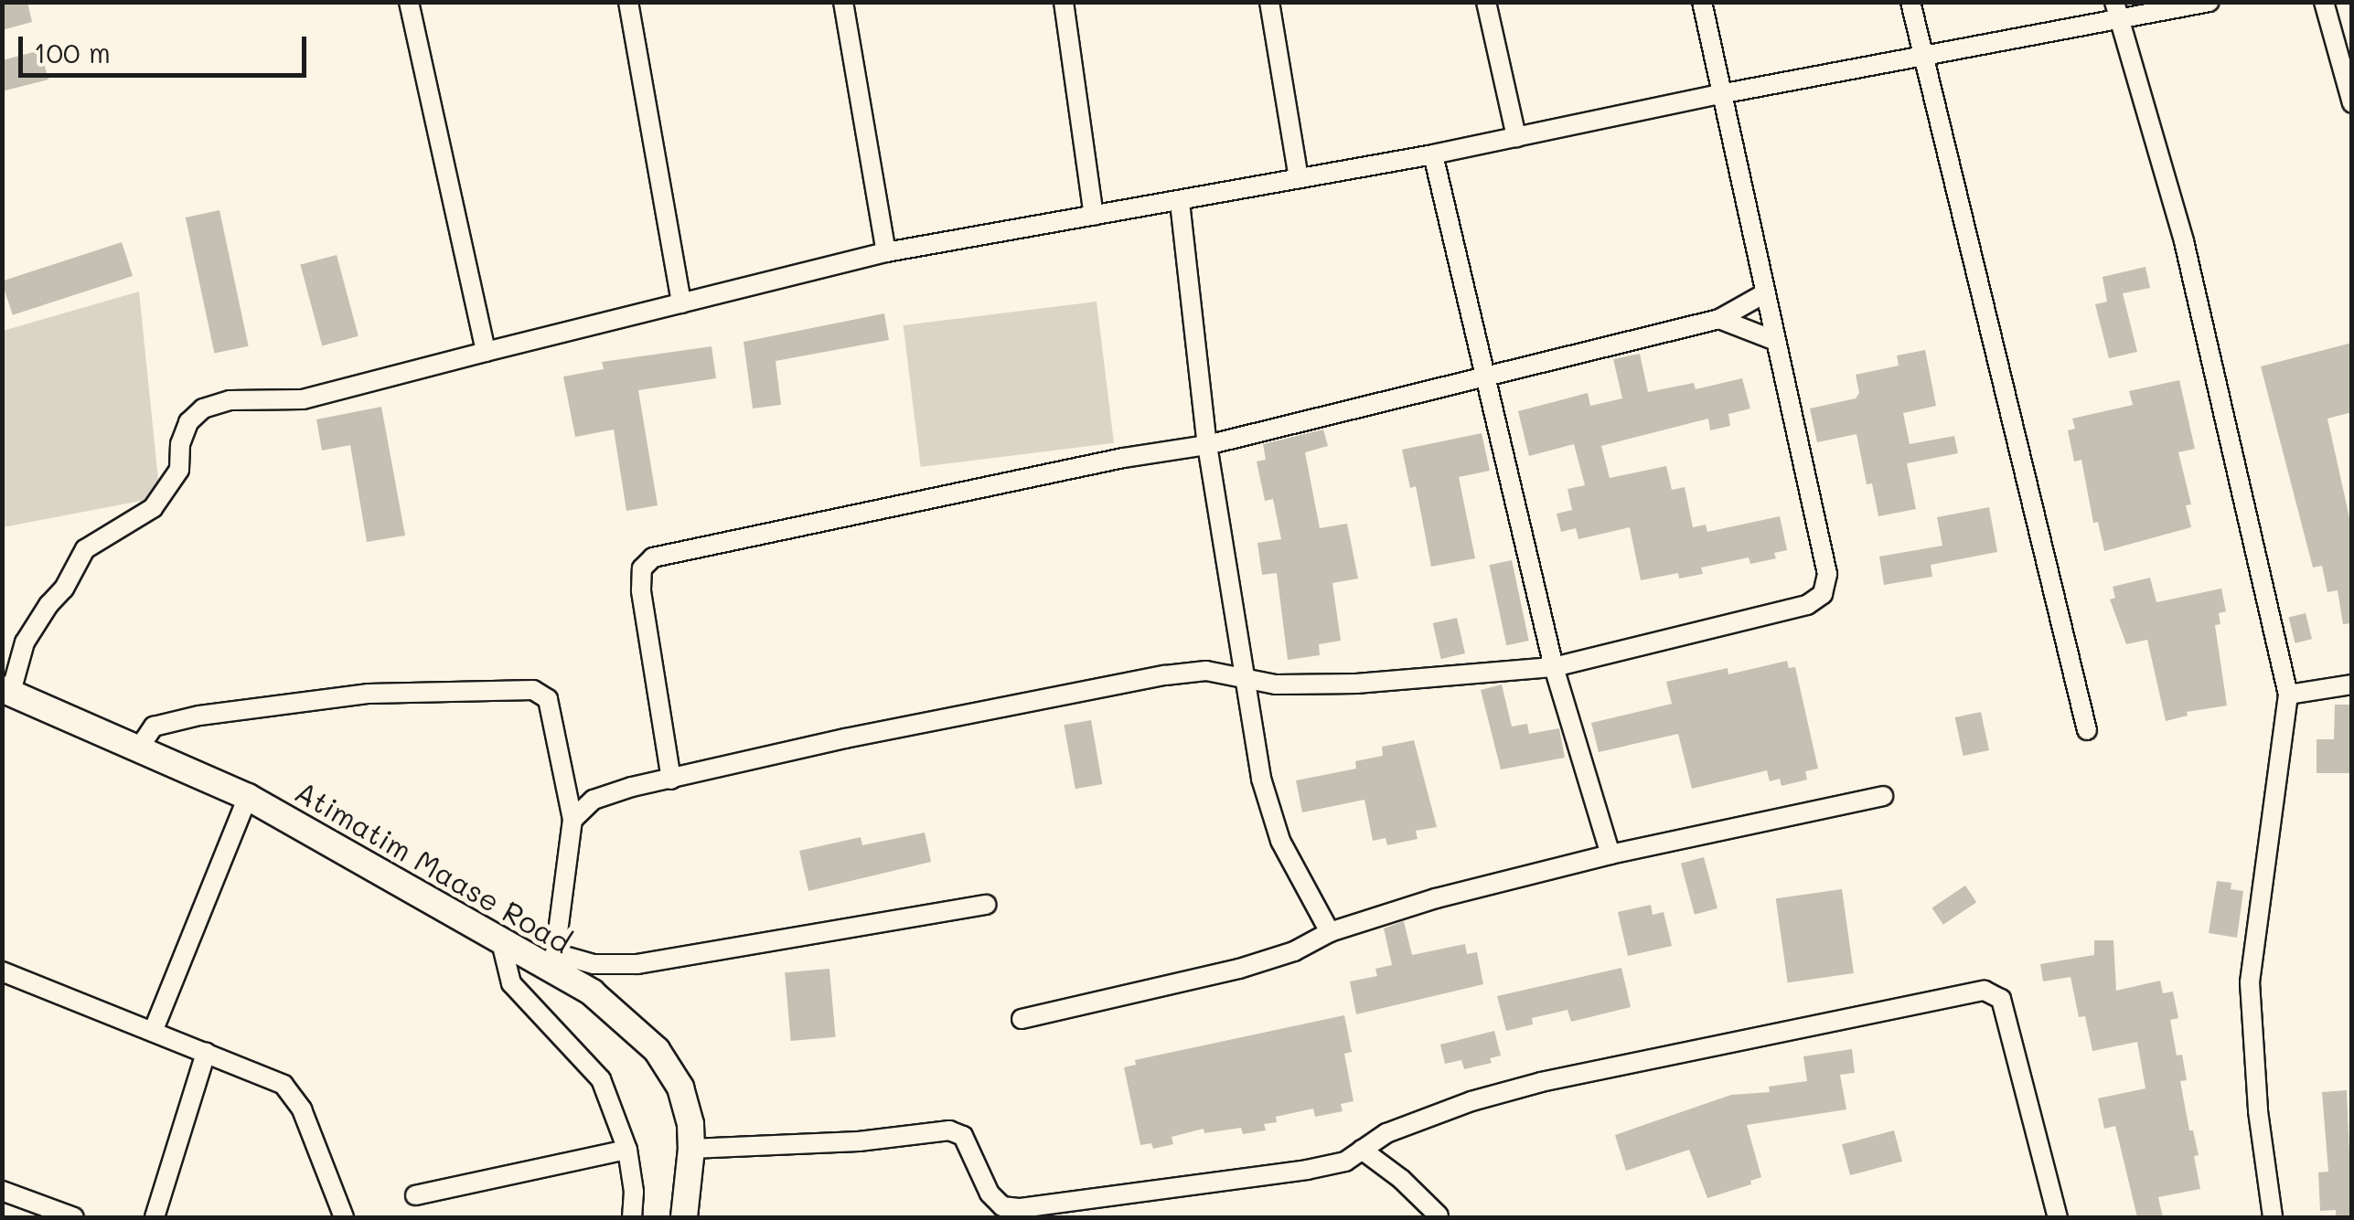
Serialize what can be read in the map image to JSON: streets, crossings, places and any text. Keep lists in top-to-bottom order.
{
  "streets": {
    "main road": ["Atimatim Maase Road"]
  },
  "scale_bar": "100 m"
}
